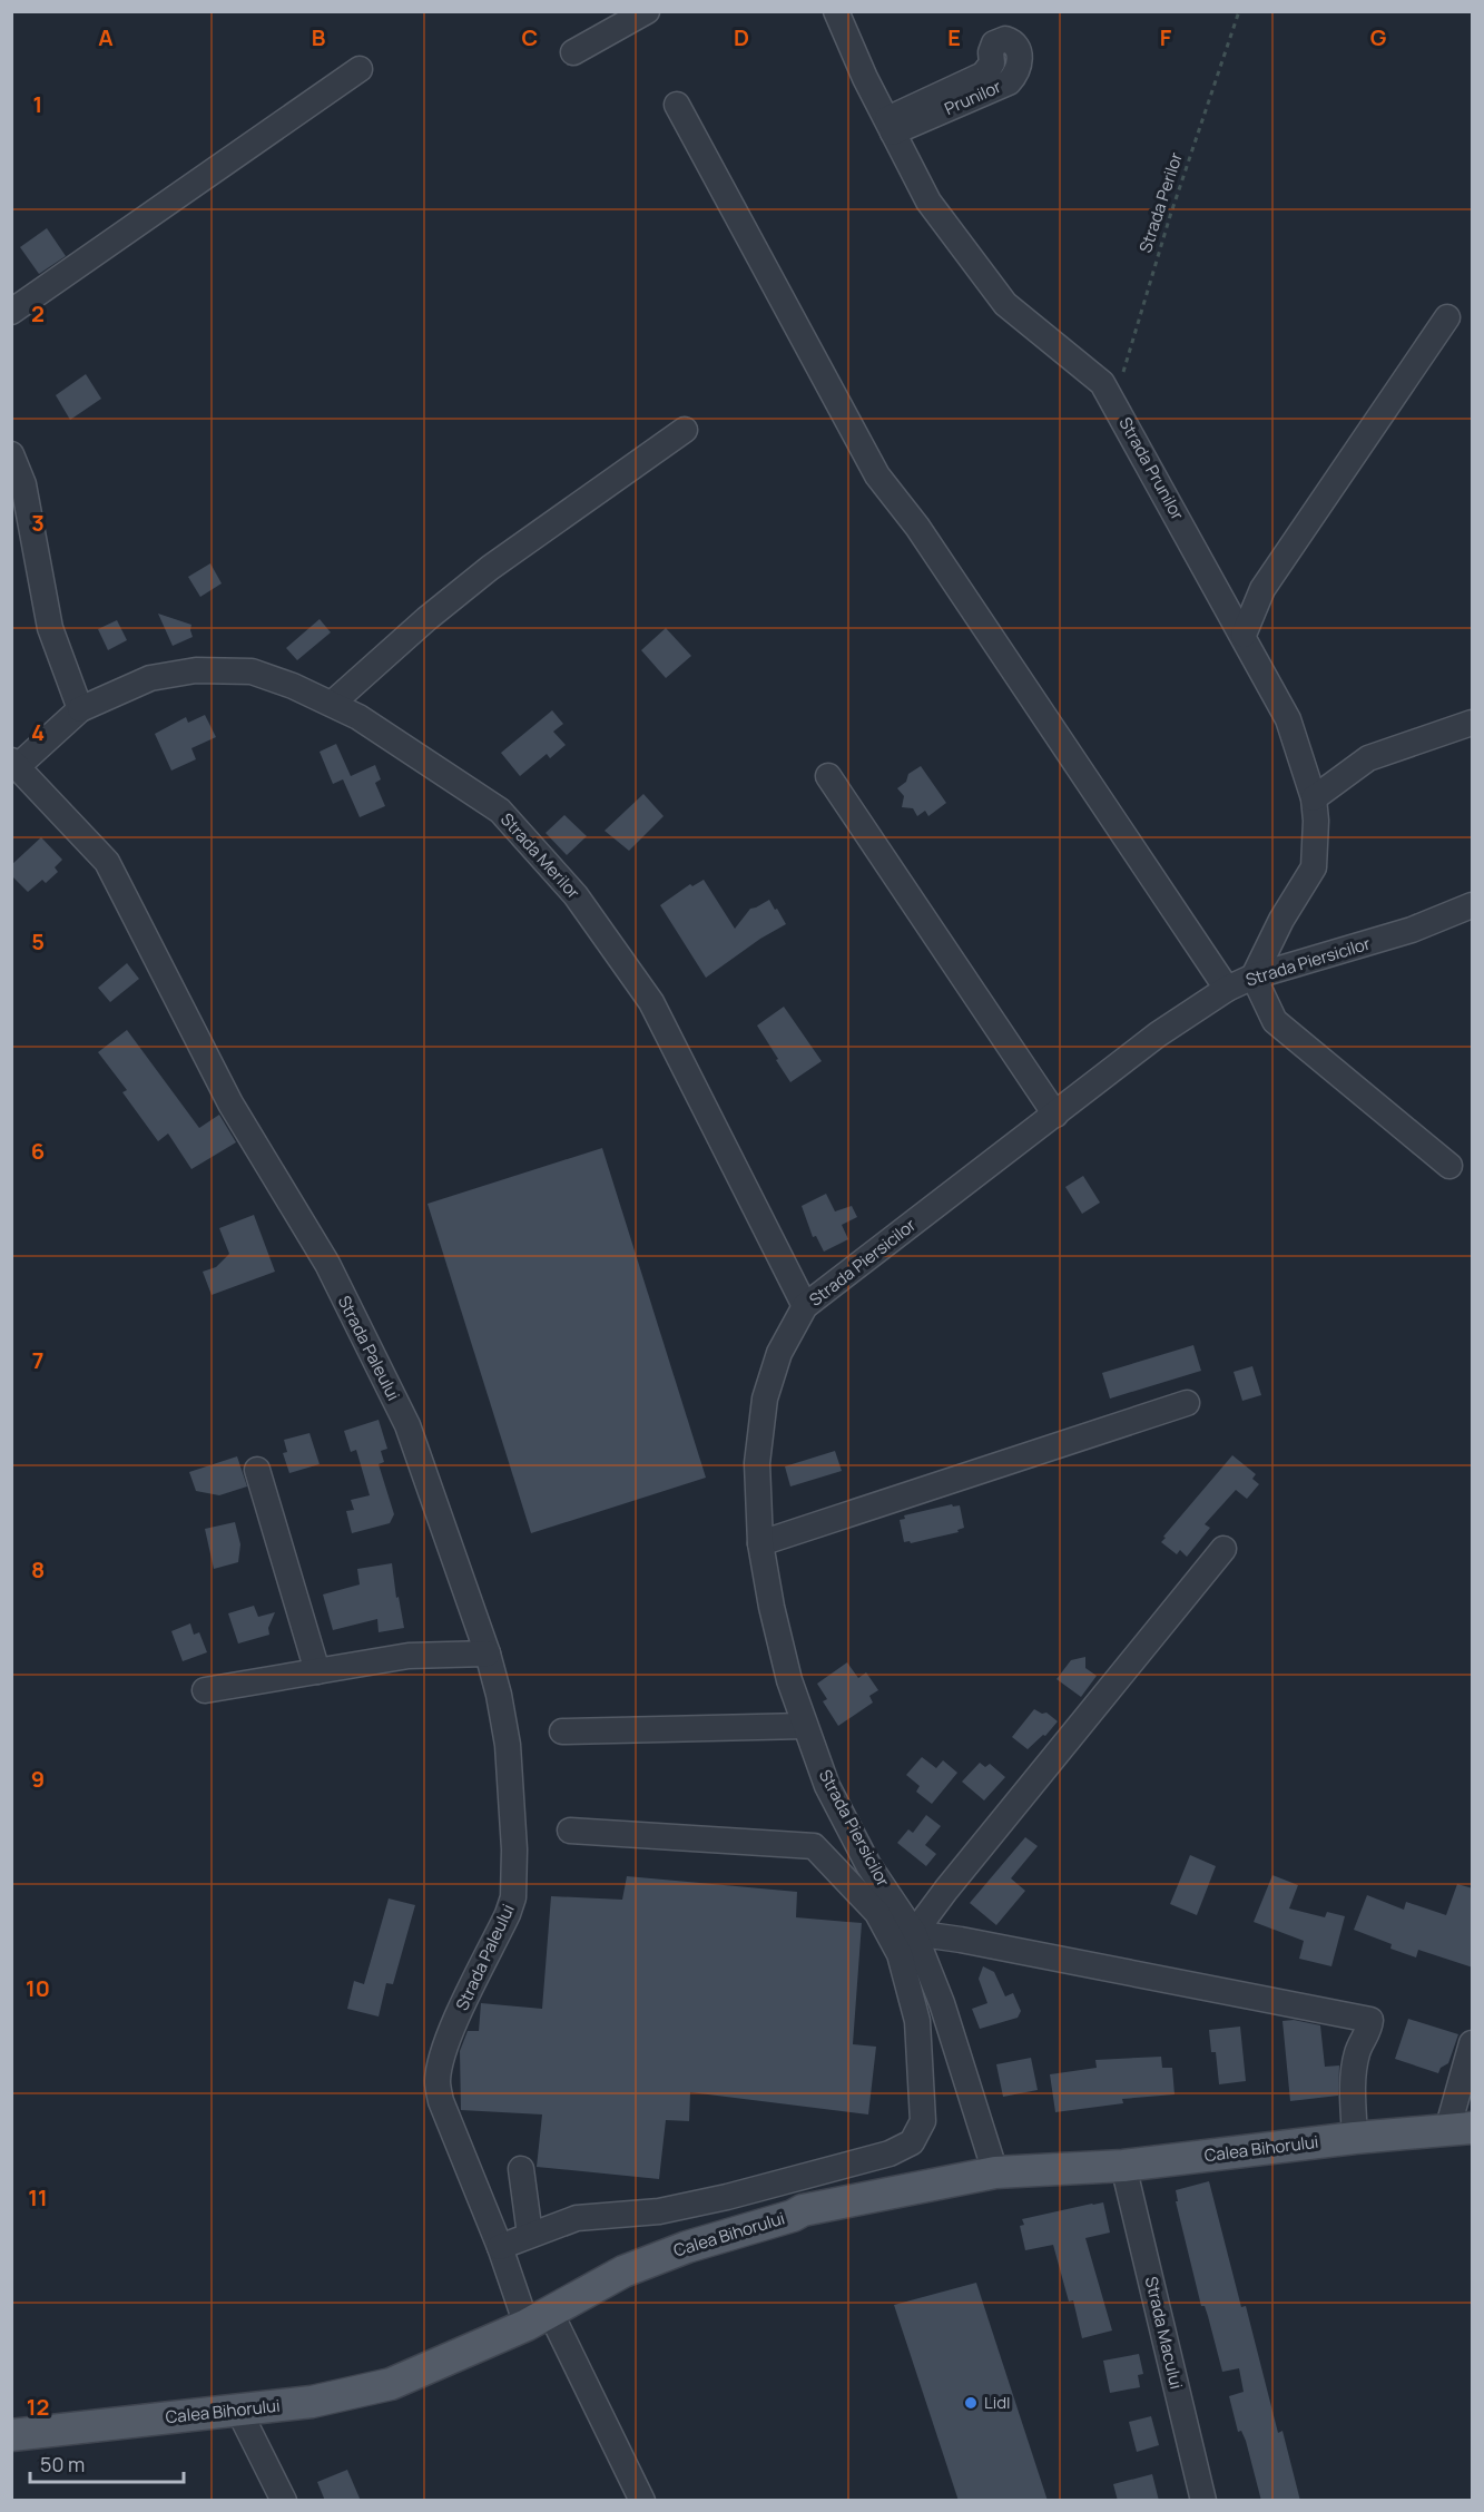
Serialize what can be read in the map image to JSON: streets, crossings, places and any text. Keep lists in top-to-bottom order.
{
  "streets": {
    "main road": ["Calea Bihorului"],
    "street": [
      "Prunilor",
      "Strada Prunilor",
      "Strada Merilor",
      "Strada Piersicilor",
      "Strada Paleului",
      "Strada Macului"
    ],
    "path": ["Strada Perilor"]
  },
  "crossings": [
    ["Prunilor", "Strada Prunilor"],
    ["Strada Perilor", "Strada Prunilor"],
    ["Strada Prunilor", "Strada Piersicilor"],
    ["Strada Merilor", "Strada Piersicilor"],
    ["Strada Merilor", "Strada Paleului"],
    ["Strada Piersicilor", "Calea Bihorului"],
    ["Strada Paleului", "Calea Bihorului"],
    ["Calea Bihorului", "Strada Macului"]
  ],
  "places": ["Lidl"],
  "scale_bar": "50 m",
  "grid": {
    "columns": [
      "A",
      "B",
      "C",
      "D",
      "E",
      "F",
      "G"
    ],
    "rows": [
      "1",
      "2",
      "3",
      "4",
      "5",
      "6",
      "7",
      "8",
      "9",
      "10",
      "11",
      "12"
    ]
  }
}
